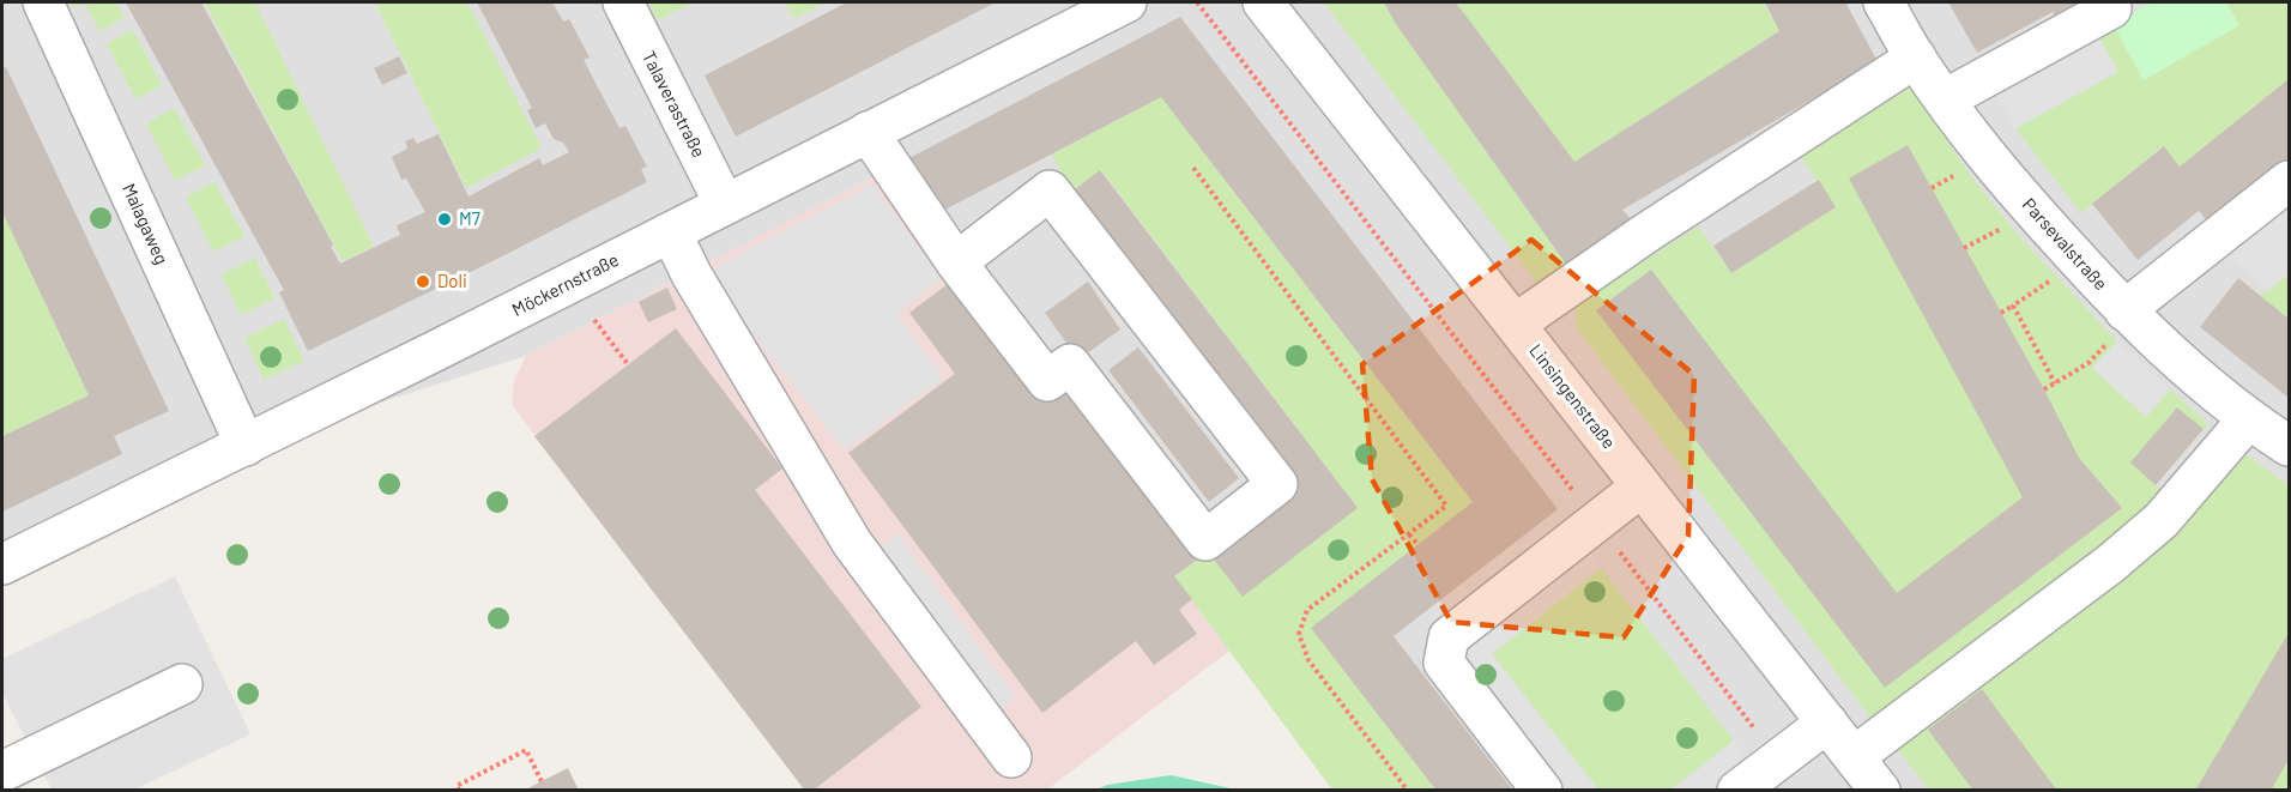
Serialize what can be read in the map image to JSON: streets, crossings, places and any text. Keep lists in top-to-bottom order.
{
  "streets": {
    "street": [
      "Talaverastraße",
      "Malagaweg",
      "Parsevalstraße",
      "Möckernstraße",
      "Linsingenstraße"
    ]
  },
  "crossings": [
    ["Talaverastraße", "Möckernstraße"],
    ["Malagaweg", "Möckernstraße"]
  ],
  "places": ["M7", "Doli"]
}
